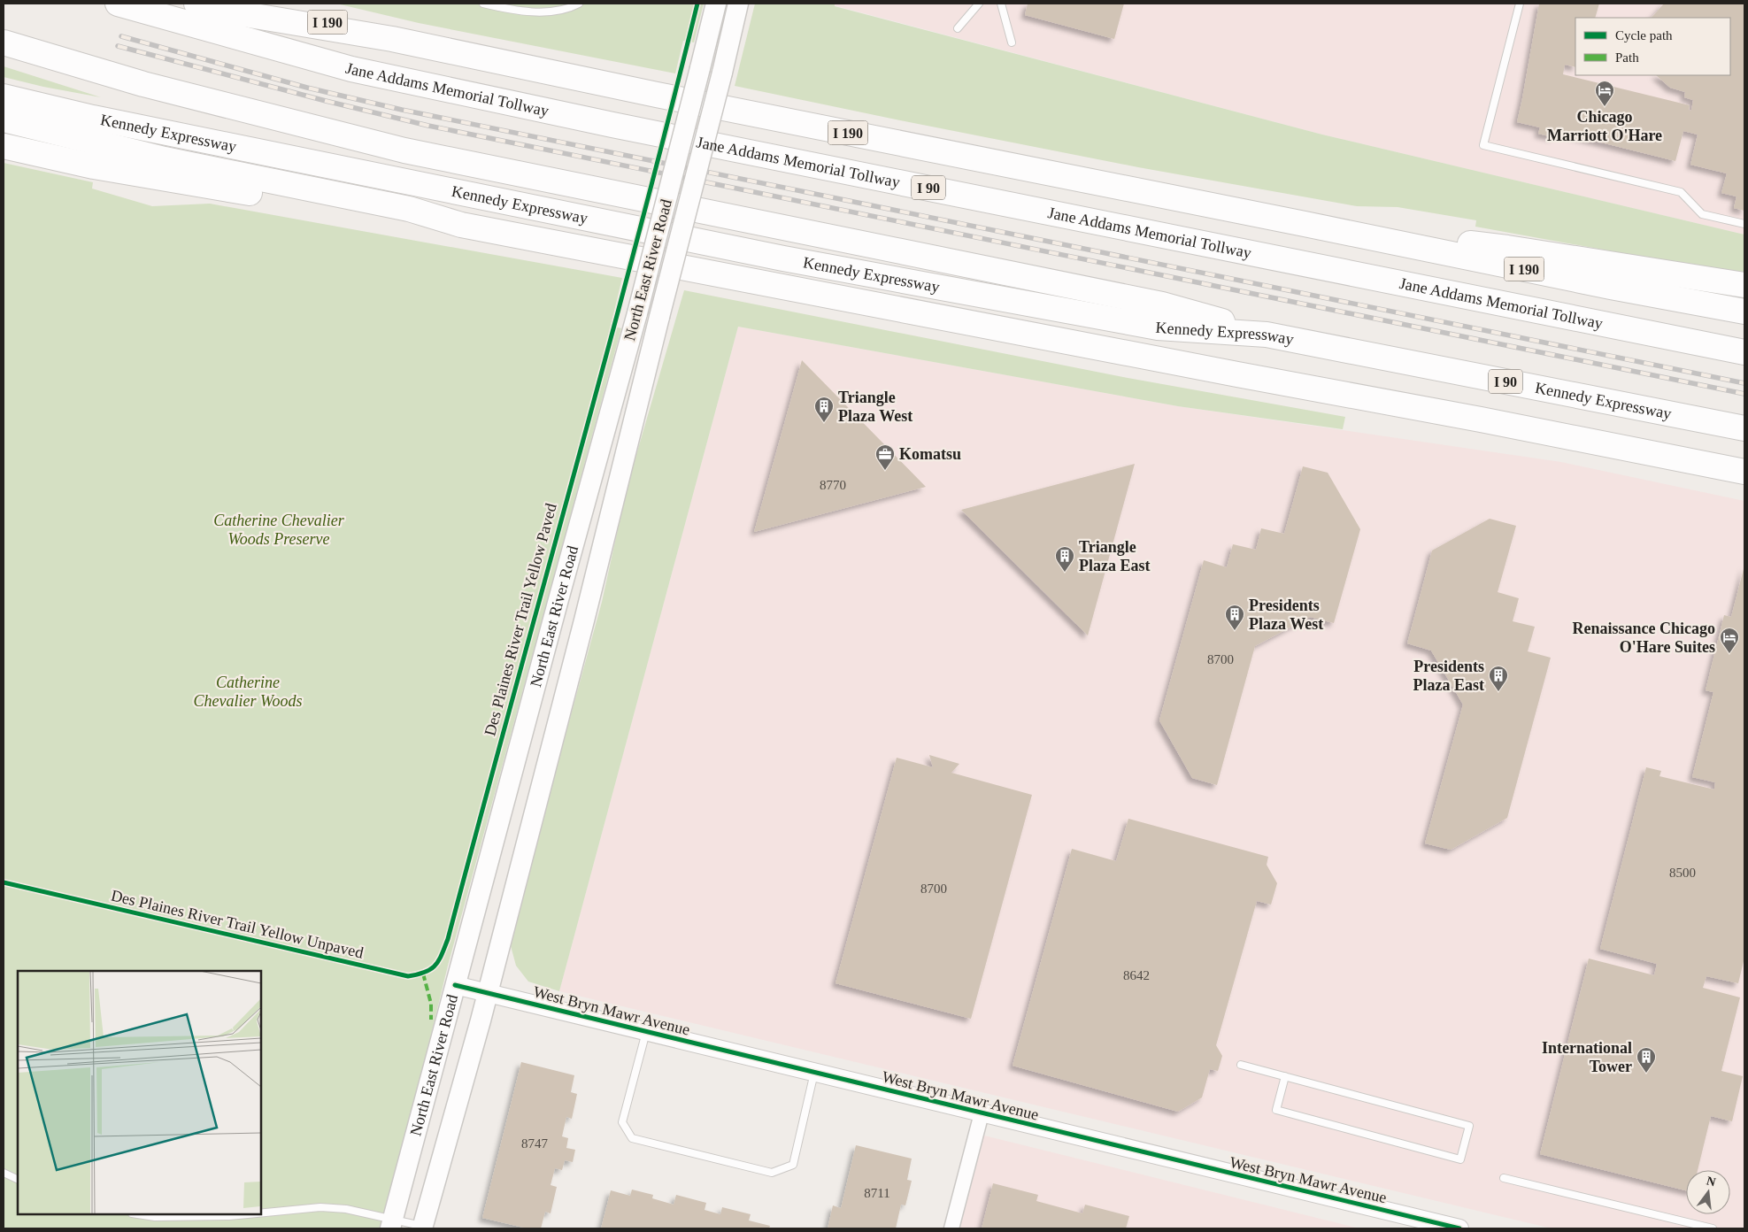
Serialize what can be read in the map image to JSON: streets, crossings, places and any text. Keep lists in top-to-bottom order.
{
  "streets": {
    "highway": [
      "I 190",
      "Jane Addams Memorial Tollway",
      "Kennedy Expressway",
      "I 90"
    ],
    "main road": ["North East River Road"],
    "street": ["West Bryn Mawr Avenue"],
    "cycle path": ["Des Plaines River Trail Yellow Paved"]
  },
  "crossings": [
    ["Kennedy Expressway", "I 90"],
    ["North East River Road", "West Bryn Mawr Avenue"]
  ],
  "parks": ["Catherine Chevalier Woods Preserve", "Catherine Chevalier Woods"],
  "places": {
    "hotel": ["Chicago Marriott O'Hare", "Renaissance Chicago O'Hare Suites"],
    "building": [
      "Triangle Plaza West",
      "Triangle Plaza East",
      "Presidents Plaza West",
      "Presidents Plaza East",
      "International Tower"
    ],
    "office": ["Komatsu"]
  },
  "house_numbers": [
    "8770",
    "8700",
    "8500",
    "8700",
    "8642",
    "8747",
    "8711"
  ],
  "legend": ["Cycle path", "Path"],
  "north": "top"
}
